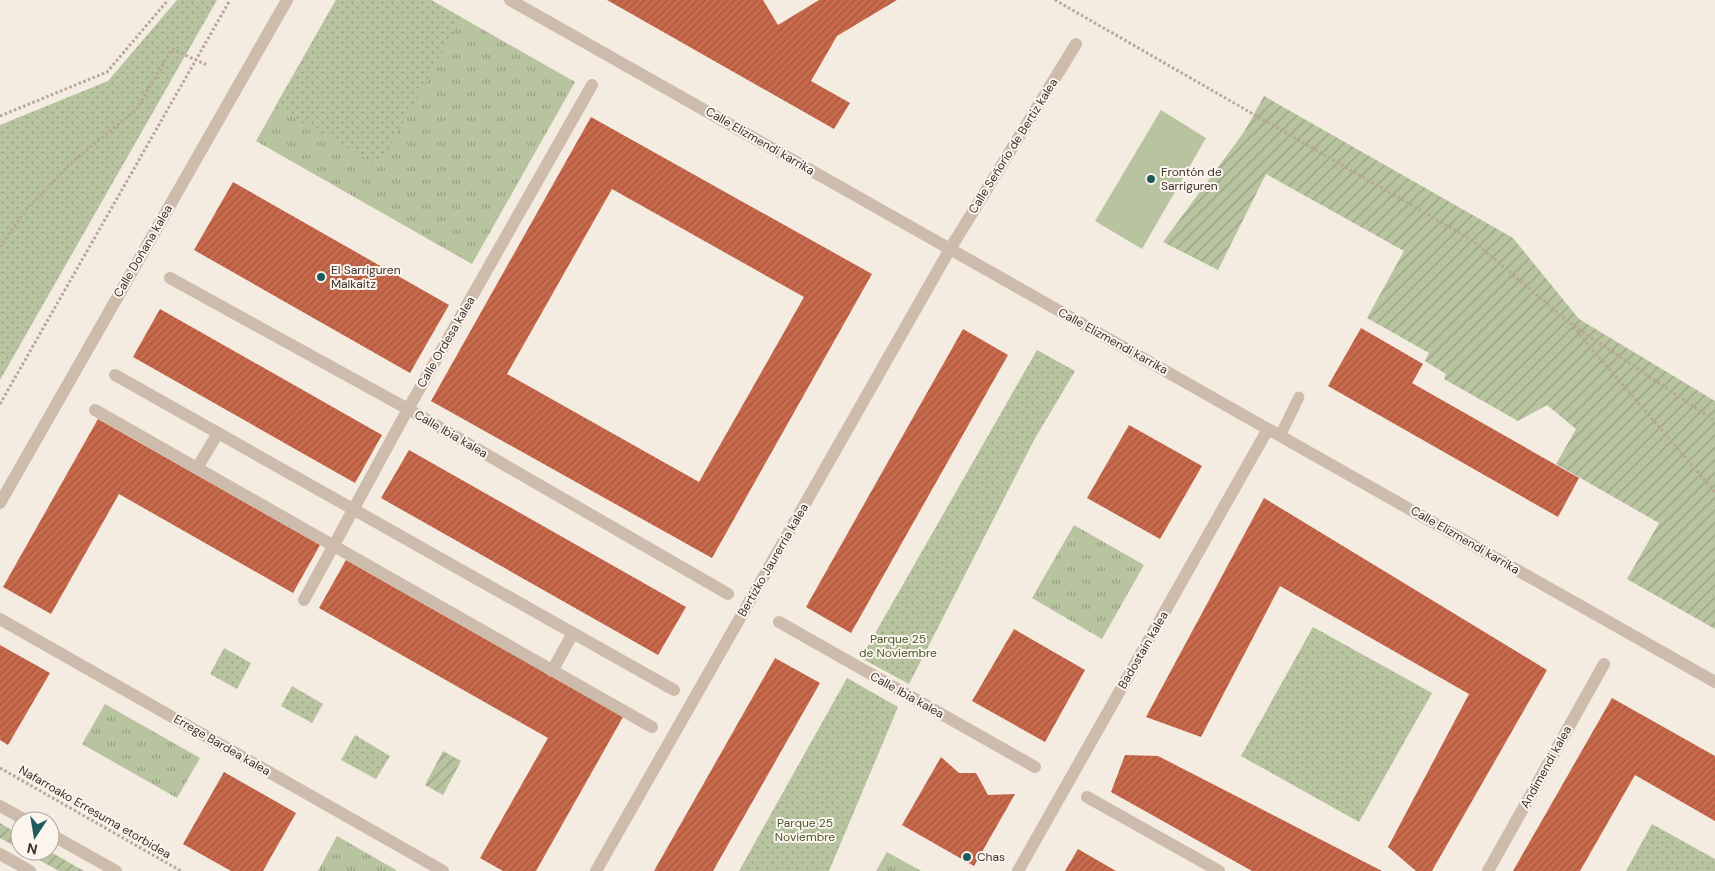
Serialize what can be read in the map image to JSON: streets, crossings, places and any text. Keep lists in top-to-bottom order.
{
  "streets": {
    "street": [
      "Calle Elizmendi karrika",
      "Calle Señorío de Bertiz kalea",
      "Calle Doñana kalea",
      "Calle Ordesa kalea",
      "Calle Ibia kalea",
      "Bertizko Jaurerria kalea",
      "Badostain kalea",
      "Errege Bardea kalea",
      "Andimendi kalea"
    ],
    "path": ["Nafarroako Erresuma etorbidea"]
  },
  "crossings": [
    ["Calle Elizmendi karrika", "Calle Señorío de Bertiz kalea"],
    ["Calle Elizmendi karrika", "Bertizko Jaurerria kalea"],
    ["Calle Elizmendi karrika", "Badostain kalea"],
    ["Calle Señorío de Bertiz kalea", "Bertizko Jaurerria kalea"],
    ["Calle Ordesa kalea", "Calle Ibia kalea"]
  ],
  "parks": ["Parque 25 de Noviembre", "Parque 25 Noviembre"],
  "places": ["Frontón de Sarriguren", "EI Sarriguren Malkaitz", "Chas"],
  "north": "bottom"
}
